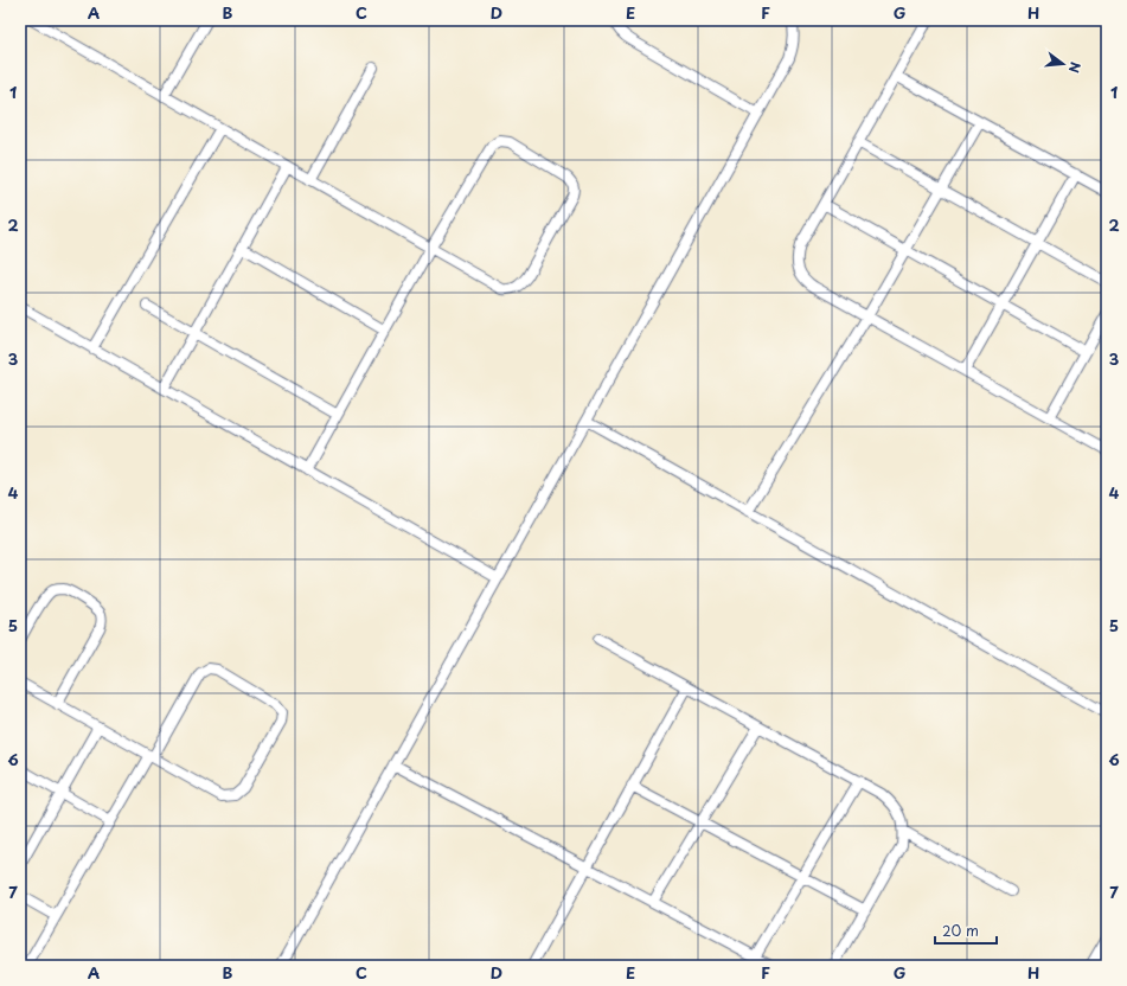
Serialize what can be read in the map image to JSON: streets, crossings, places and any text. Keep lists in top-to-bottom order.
{
  "scale_bar": "20 m",
  "north": "right",
  "grid": {
    "columns": [
      "A",
      "B",
      "C",
      "D",
      "E",
      "F",
      "G",
      "H"
    ],
    "rows": [
      "1",
      "2",
      "3",
      "4",
      "5",
      "6",
      "7"
    ]
  }
}
